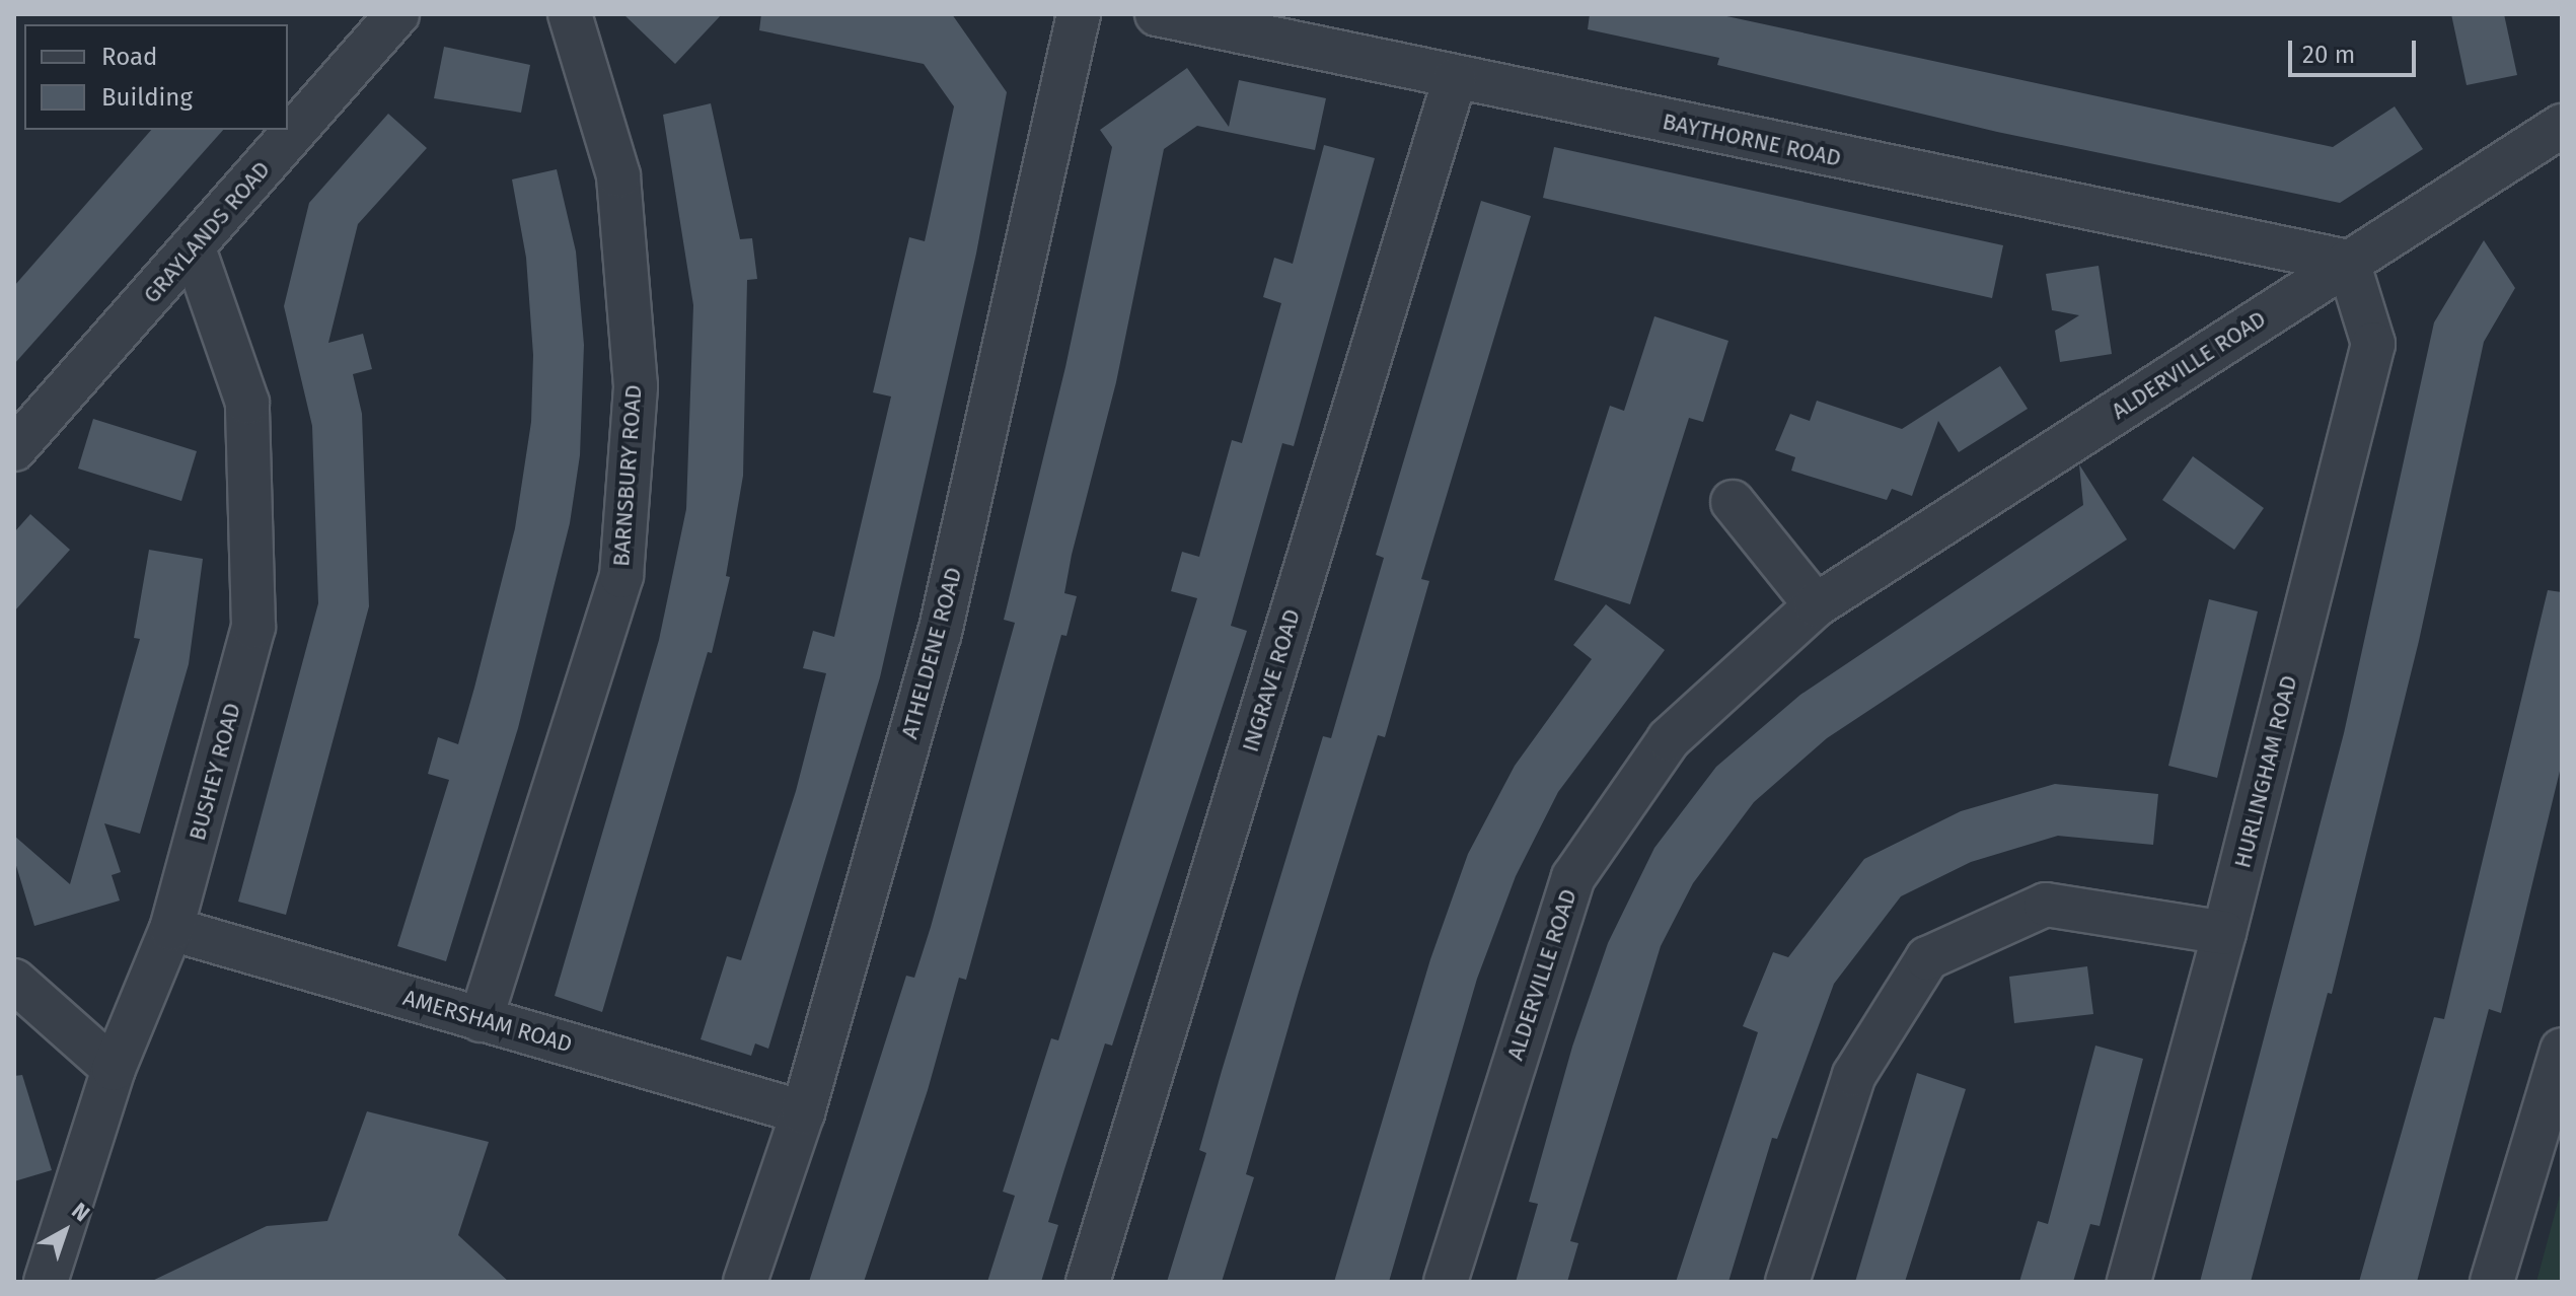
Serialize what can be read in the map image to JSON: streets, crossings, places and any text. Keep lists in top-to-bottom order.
{
  "streets": {
    "street": [
      "BAYTHORNE ROAD",
      "GRAYLANDS ROAD",
      "ALDERVILLE ROAD",
      "BARNSBURY ROAD",
      "ATHELDENE ROAD",
      "INGRAVE ROAD",
      "BUSHEY ROAD",
      "HURLINGHAM ROAD",
      "AMERSHAM ROAD"
    ]
  },
  "crossings": [
    ["BAYTHORNE ROAD", "ALDERVILLE ROAD"],
    ["BAYTHORNE ROAD", "INGRAVE ROAD"],
    ["BAYTHORNE ROAD", "HURLINGHAM ROAD"],
    ["GRAYLANDS ROAD", "BUSHEY ROAD"],
    ["ALDERVILLE ROAD", "HURLINGHAM ROAD"],
    ["BARNSBURY ROAD", "AMERSHAM ROAD"],
    ["ATHELDENE ROAD", "AMERSHAM ROAD"],
    ["BUSHEY ROAD", "AMERSHAM ROAD"]
  ],
  "legend": ["Road", "Building"],
  "scale_bar": "20 m",
  "north": "top right"
}
